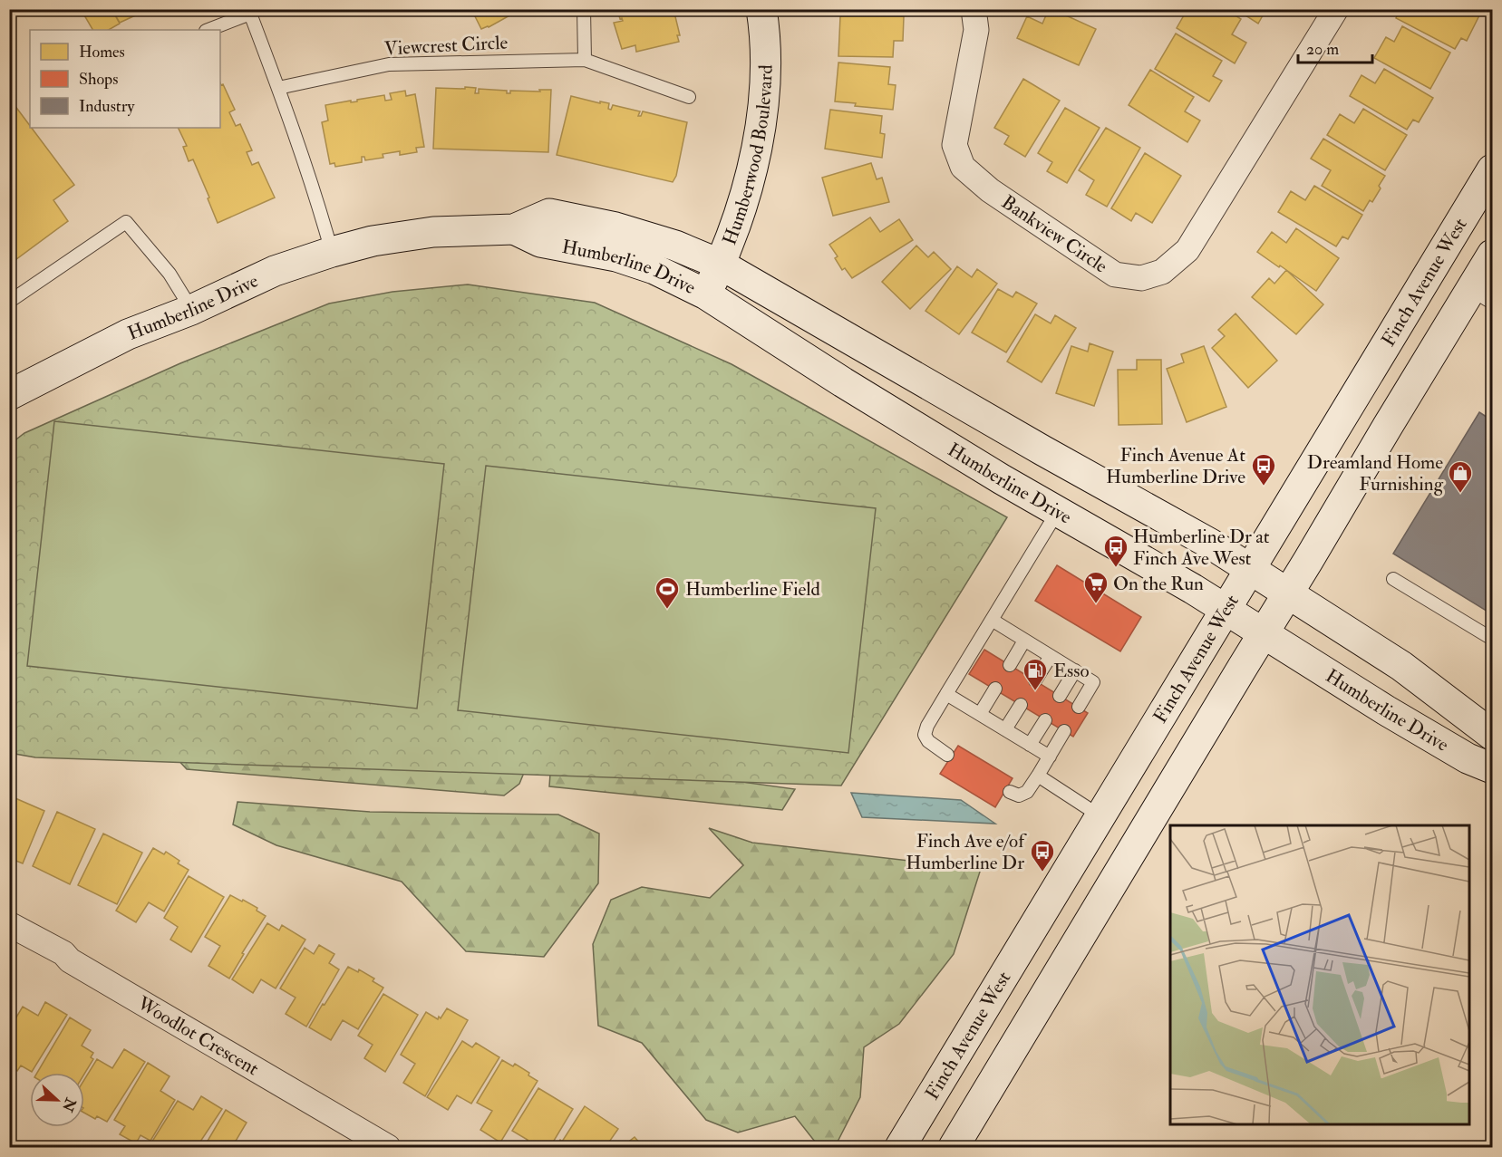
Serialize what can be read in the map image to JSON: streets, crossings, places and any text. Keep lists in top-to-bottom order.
{
  "streets": {
    "street": [
      "Humberwood Boulevard",
      "Bankview Circle",
      "Humberline Drive",
      "Finch Avenue West",
      "Woodlot Crescent"
    ],
    "lane": ["Viewcrest Circle"]
  },
  "crossings": [
    ["Humberwood Boulevard", "Humberline Drive"],
    ["Humberline Drive", "Finch Avenue West"]
  ],
  "places": {
    "bus stop": ["Finch Avenue At Humberline Drive", "Humberline Dr at Finch Ave West", "Finch Ave e/of Humberline Dr"],
    "shop": ["Dreamland Home Furnishing"],
    "supermarket": ["On the Run"],
    "sports": ["Humberline Field"],
    "fuel station": ["Esso"]
  },
  "legend": ["Homes", "Shops", "Industry"],
  "scale_bar": "20 m",
  "north": "right"
}
